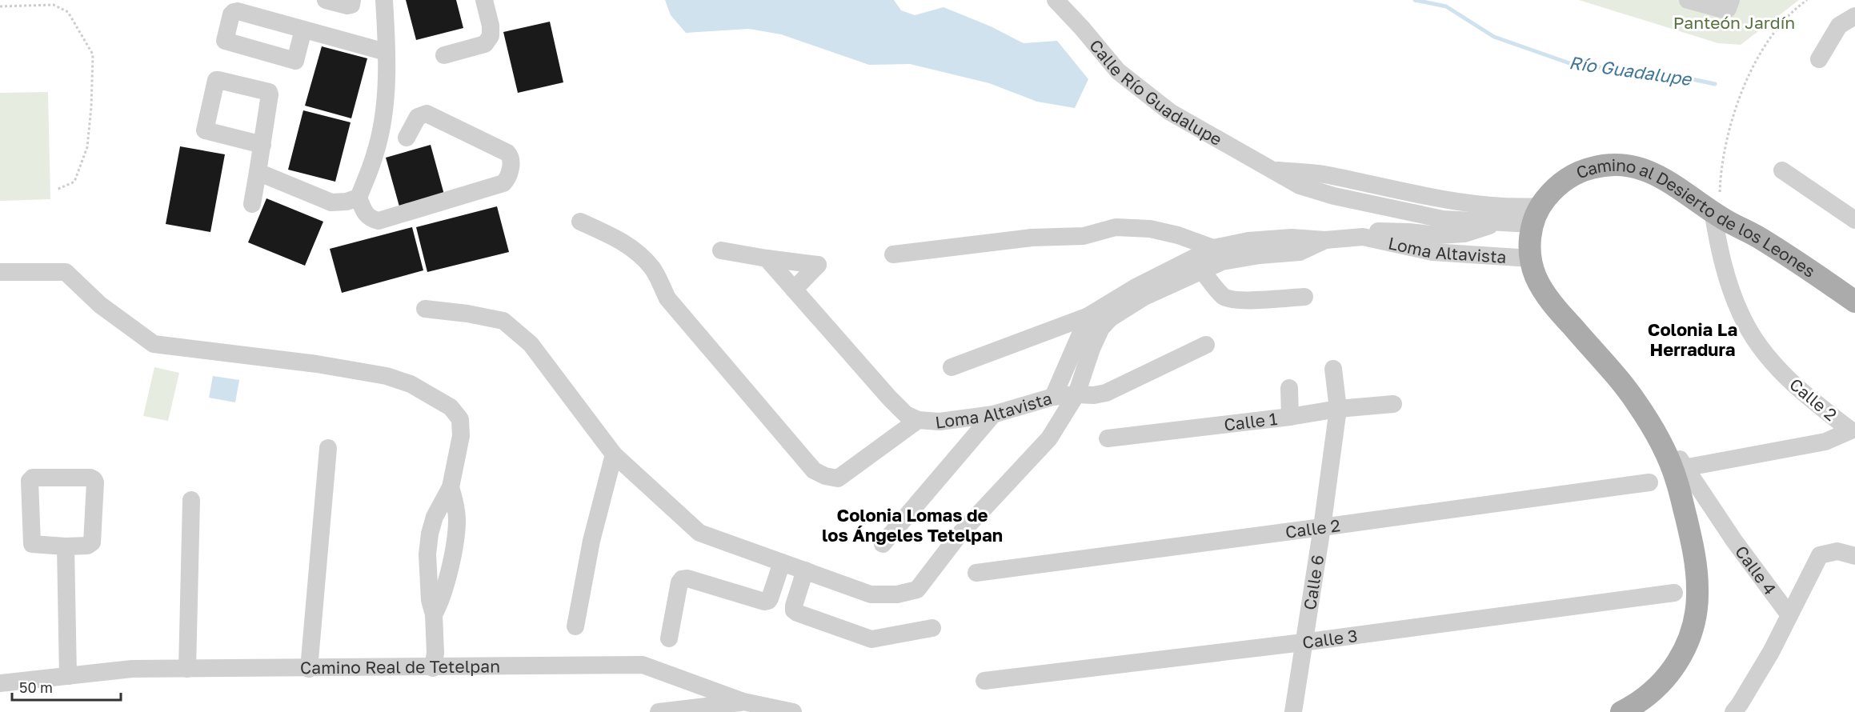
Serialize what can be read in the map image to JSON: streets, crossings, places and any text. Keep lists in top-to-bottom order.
{
  "streets": {
    "main road": ["Camino al Desierto de los Leones"],
    "street": [
      "Calle Río Guadalupe",
      "Loma Altavista",
      "Calle 2",
      "Calle 1",
      "Calle 4",
      "Calle 6",
      "Calle 3",
      "Camino Real de Tetelpan"
    ]
  },
  "crossings": [
    ["Calle Río Guadalupe", "Camino al Desierto de los Leones"],
    ["Calle Río Guadalupe", "Loma Altavista"],
    ["Camino al Desierto de los Leones", "Calle 2"],
    ["Calle 2", "Calle 4"],
    ["Calle 2", "Calle 6"],
    ["Calle 1", "Calle 6"],
    ["Calle 6", "Calle 3"]
  ],
  "districts": ["Colonia La Herradura", "Colonia Lomas de los Ángeles Tetelpan"],
  "water": ["Río Guadalupe"],
  "parks": ["Panteón Jardín"],
  "scale_bar": "50 m"
}
